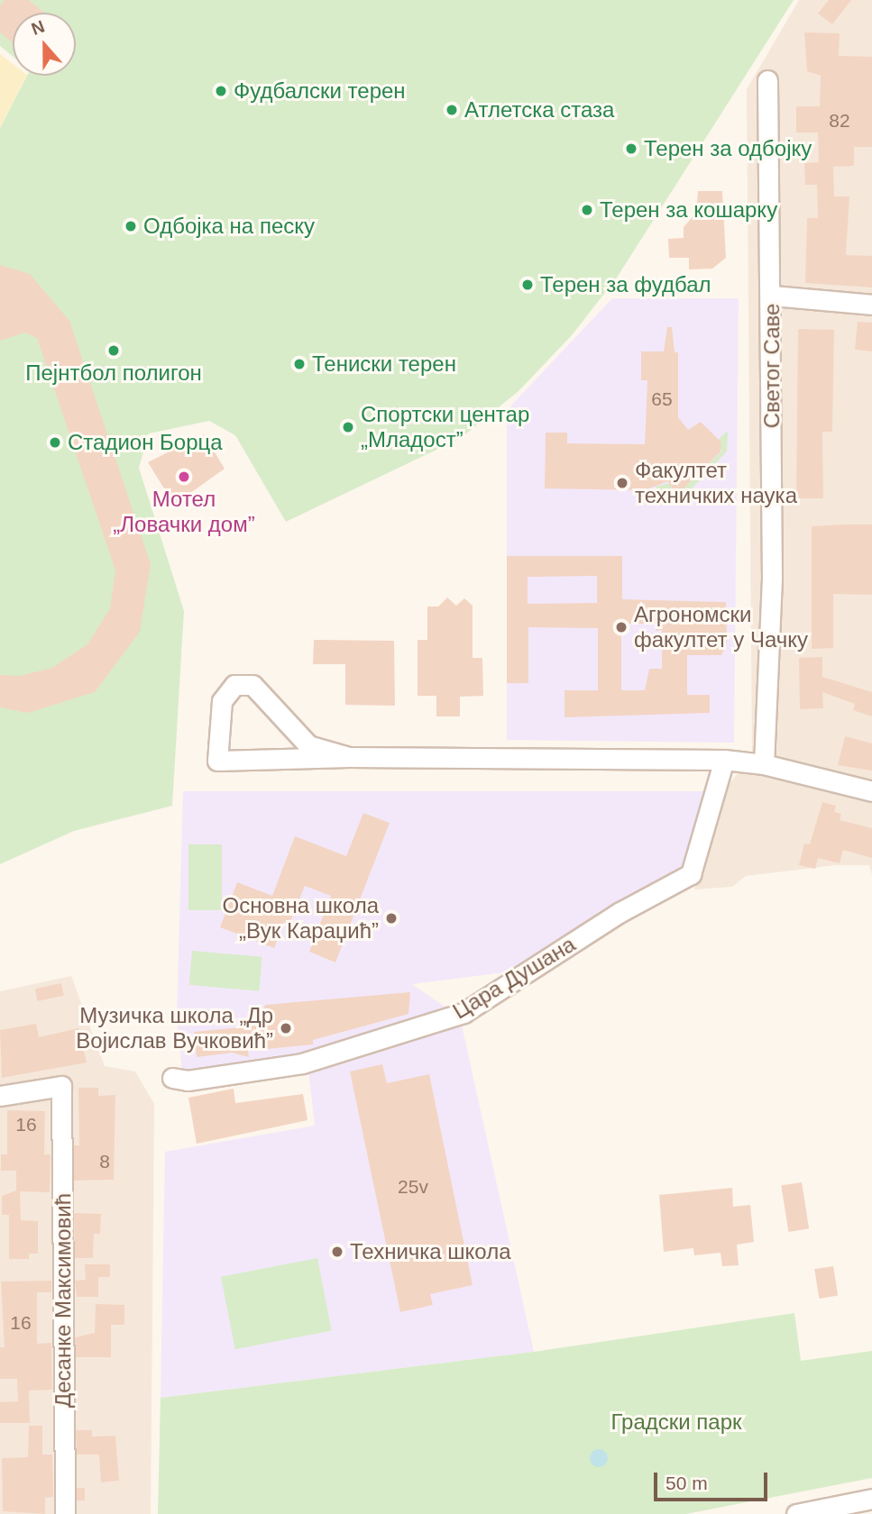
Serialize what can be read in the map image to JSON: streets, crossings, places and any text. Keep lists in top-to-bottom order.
{
  "streets": {
    "street": ["Светог Саве", "Цара Душана", "Десанке Максимовић"]
  },
  "parks": ["Градски парк"],
  "places": [
    "Фудбалски терен",
    "Атлетска стаза",
    "Терен за одбојку",
    "Терен за кошарку",
    "Одбојка на песку",
    "Терен за фудбал",
    "Пејнтбол полигон",
    "Тениски терен",
    "Спортски центар „Младост”",
    "Стадион Борца",
    "Мотел „Ловачки дом”",
    "Факултет техничких наука",
    "Агрономски факултет у Чачку",
    "Основна школа „Вук Караџић”",
    "Музичка школа „Др Војислав Вучковић”",
    "Техничка школа"
  ],
  "house_numbers": [
    "82",
    "65",
    "16",
    "8",
    "25v",
    "16"
  ],
  "scale_bar": "50 m",
  "north": "top"
}
